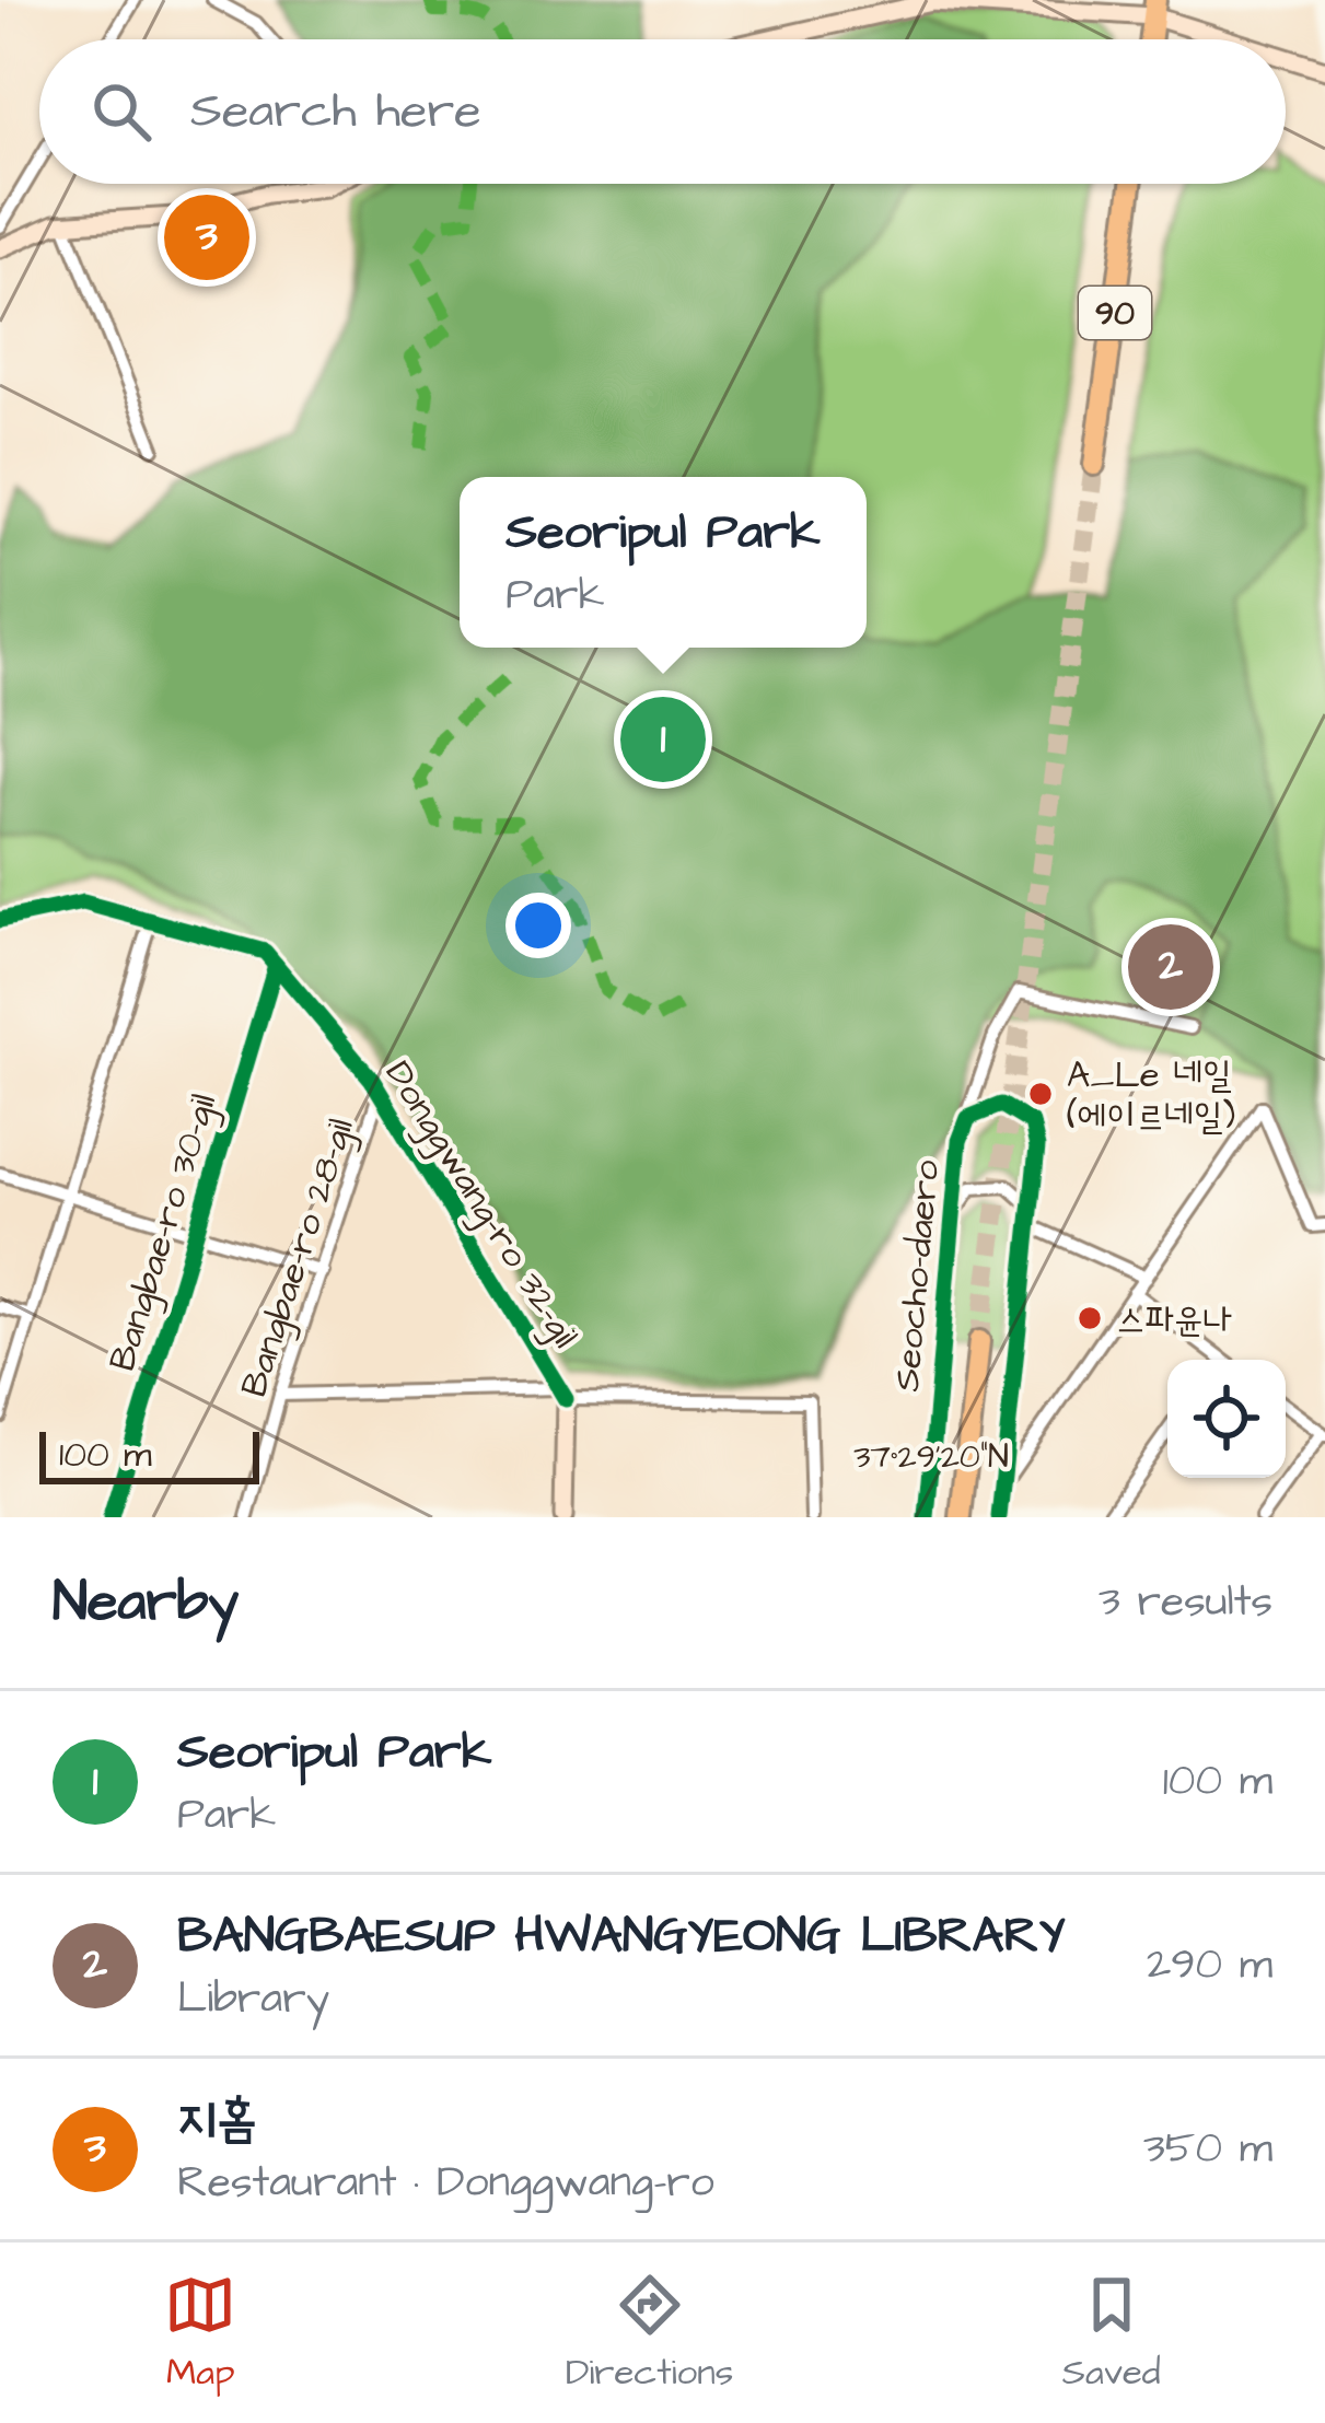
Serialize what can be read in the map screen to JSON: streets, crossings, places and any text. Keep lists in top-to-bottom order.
{
  "streets": {
    "main road": ["90", "Seocho-daero"],
    "street": ["Donggwang-ro 32-gil", "Bangbae-ro 30-gil", "Bangbae-ro 28-gil"]
  },
  "crossings": [
    ["Donggwang-ro 32-gil", "Bangbae-ro 30-gil"],
    ["Donggwang-ro 32-gil", "Bangbae-ro 28-gil"]
  ],
  "places": ["A_Le 네일 (에이르네일)", "스파윤나"],
  "scale_bar": "100 m",
  "page": {
    "search": "Search here",
    "pins": ["3", "1", "2"],
    "popup": ["Seoripul Park", "Park"],
    "scale": "100 m",
    "heading": ["Nearby", "3 results"],
    "list": [
      {
        "mark": "1",
        "name": "Seoripul Park",
        "note": "Park",
        "value": "100 m"
      },
      {
        "mark": "2",
        "name": "BANGBAESUP HWANGYEONG LIBRARY",
        "note": "Library",
        "value": "290 m"
      },
      {
        "mark": "3",
        "name": "지홈",
        "note": "Restaurant · Donggwang-ro",
        "value": "350 m"
      }
    ],
    "nav": ["Map", "Directions", "Saved"]
  },
  "coordinates": ["37°29'20\"N"]
}
